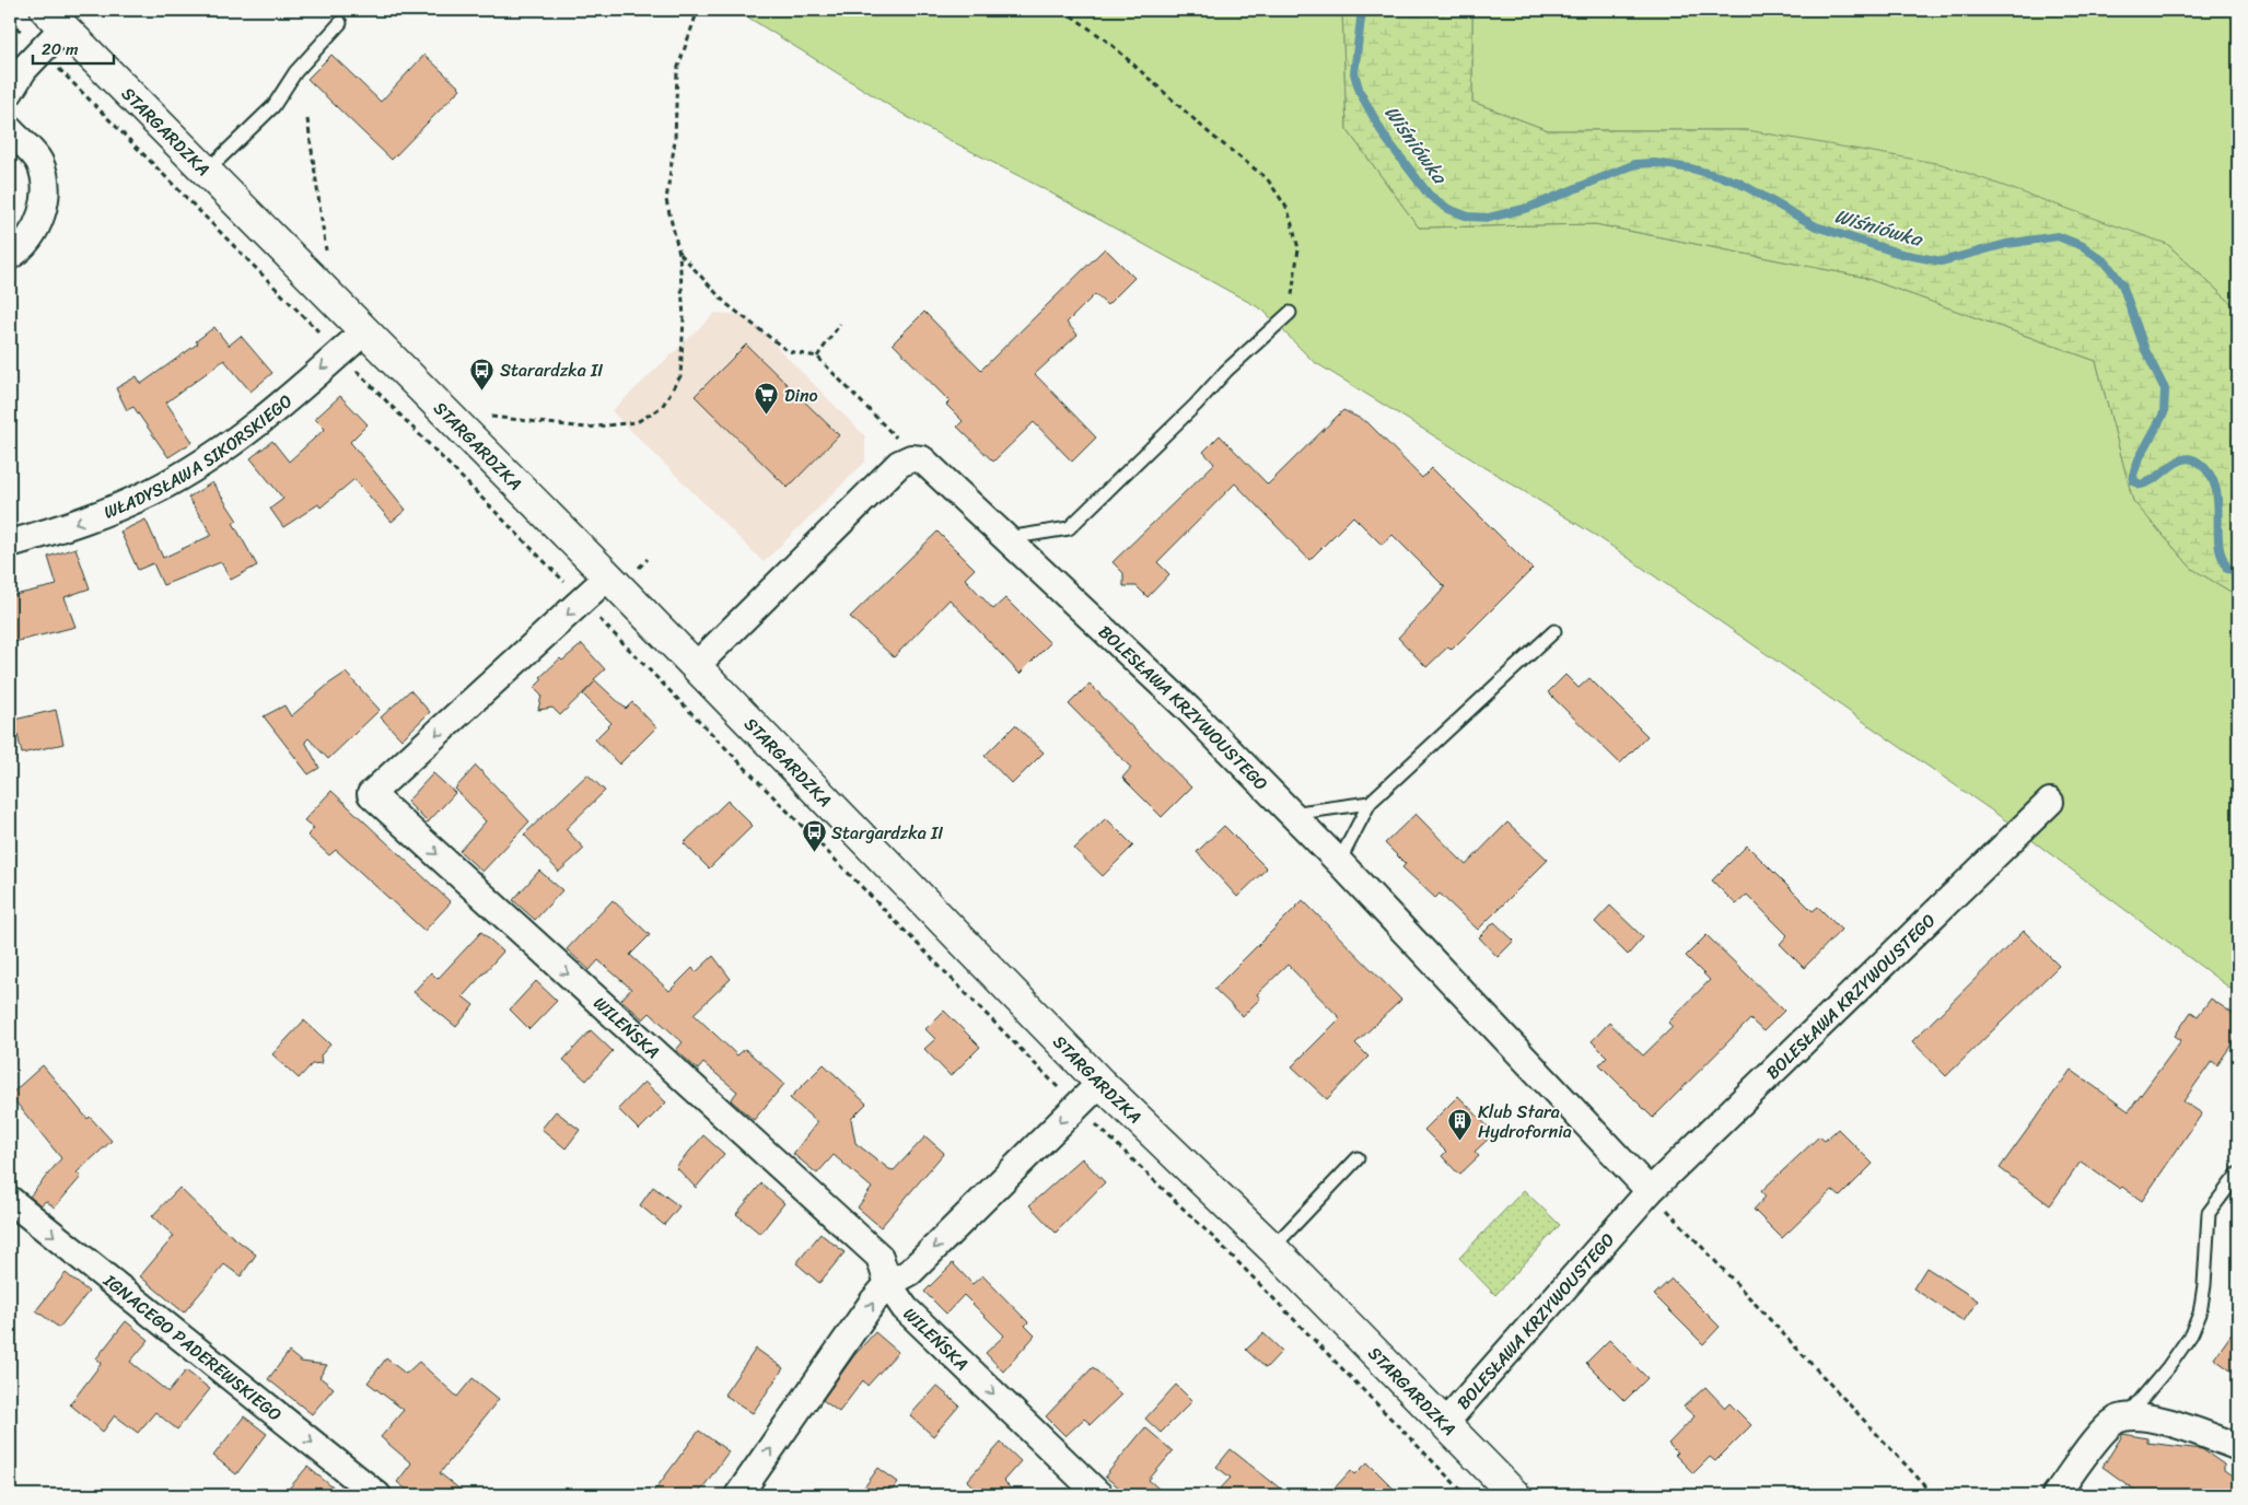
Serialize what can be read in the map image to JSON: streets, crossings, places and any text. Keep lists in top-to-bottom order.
{
  "streets": {
    "street": [
      "STARGARDZKA",
      "WŁADYSŁAWA SIKORSKIEGO",
      "BOLESŁAWA KRZYWOUSTEGO",
      "WILEŃSKA",
      "IGNACEGO PADEREWSKIEGO"
    ]
  },
  "crossings": [
    ["STARGARDZKA", "WŁADYSŁAWA SIKORSKIEGO"],
    ["STARGARDZKA", "BOLESŁAWA KRZYWOUSTEGO"],
    ["STARGARDZKA", "WILEŃSKA"]
  ],
  "one_way": ["WŁADYSŁAWA SIKORSKIEGO", "IGNACEGO PADEREWSKIEGO"],
  "water": ["Wiśniówka"],
  "places": {
    "bus stop": ["Starardzka II", "Stargardzka II"],
    "supermarket": ["Dino"],
    "building": ["Klub Stara Hydrofornia"]
  },
  "scale_bar": "20 m"
}
